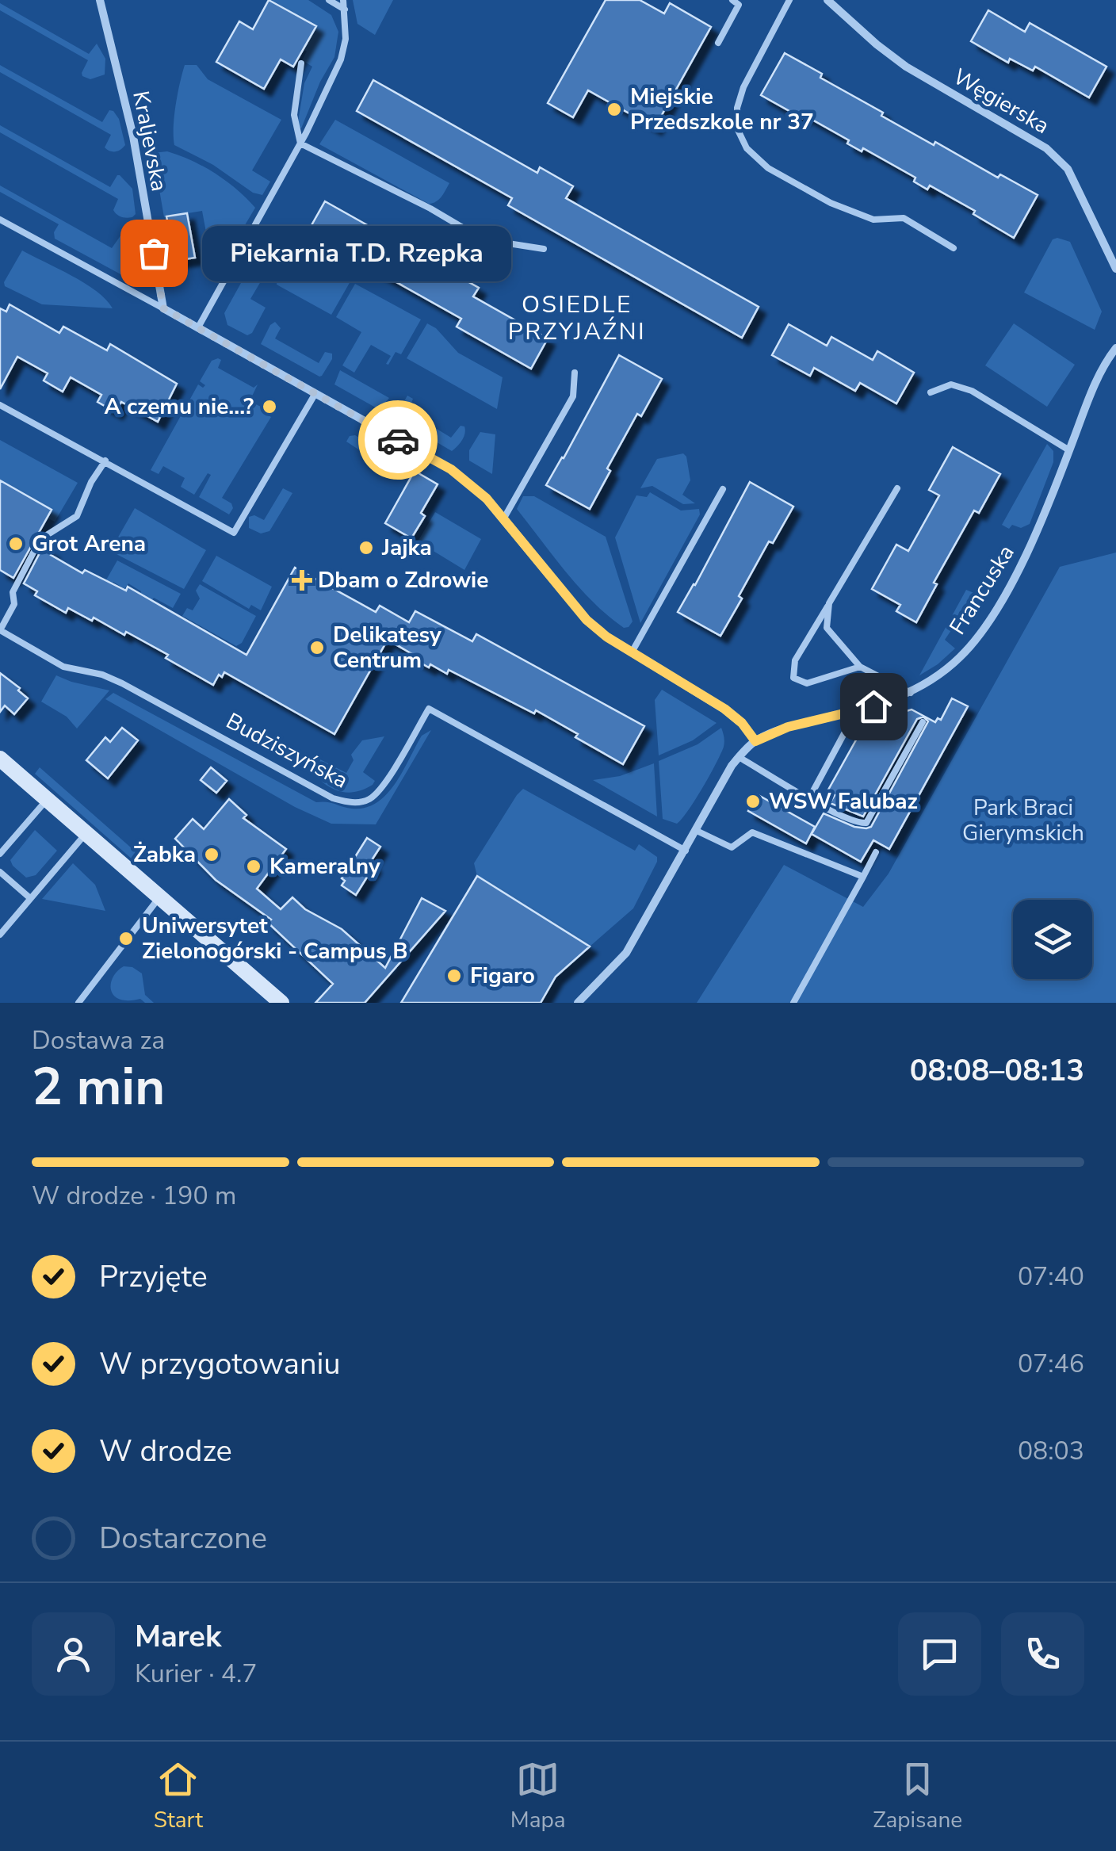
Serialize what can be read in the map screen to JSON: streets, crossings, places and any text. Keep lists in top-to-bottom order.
{
  "streets": {
    "street": ["Węgierska", "Kraljevska", "Francuska"],
    "lane": ["Budziszyńska"]
  },
  "crossings": [
    ["Francuska", "Budziszyńska"]
  ],
  "districts": ["OSIEDLE PRZYJAŹNI"],
  "parks": ["Park Braci Gierymskich"],
  "places": {
    "other": [
      "Miejskie Przedszkole nr 37",
      "Piekarnia T.D. Rzepka",
      "A czemu nie...?",
      "Grot Arena",
      "Jajka",
      "Delikatesy Centrum",
      "WSW Falubaz",
      "Żabka",
      "Kameralny",
      "Uniwersytet Zielonogórski - Campus B",
      "Figaro"
    ],
    "health": ["Dbam o Zdrowie"]
  },
  "page": {
    "bubble": "Piekarnia T.D. Rzepka",
    "heading": ["2 min", "Dostawa za", "08:08–08:13"],
    "panel": ["Marek", "Kurier · 4.7"],
    "bar": "W drodze · 190 m",
    "list": [
      ["Przyjęte", "07:40"],
      ["W przygotowaniu", "07:46"],
      ["W drodze", "08:03"],
      "Dostarczone"
    ],
    "tabs": ["Start", "Mapa", "Zapisane"]
  }
}
